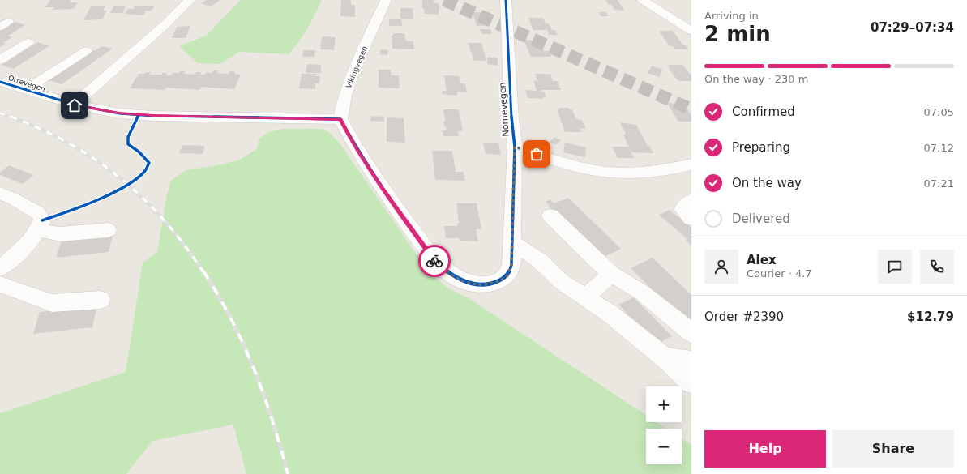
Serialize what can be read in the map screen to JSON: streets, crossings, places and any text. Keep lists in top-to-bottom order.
{
  "streets": {
    "street": ["Vikingvegen", "Orrevegen", "Nornevegen"]
  },
  "crossings": [
    ["Vikingvegen", "Orrevegen"],
    ["Vikingvegen", "Nornevegen"],
    ["Orrevegen", "Nornevegen"]
  ],
  "page": {
    "heading": ["2 min", "Arriving in", "07:29–07:34"],
    "panel": [
      "Alex",
      "Courier · 4.7",
      "Order #2390",
      "$12.79"
    ],
    "bar": "On the way · 230 m",
    "list": [
      ["Confirmed", "07:05"],
      ["Preparing", "07:12"],
      ["On the way", "07:21"],
      "Delivered"
    ],
    "map_buttons": ["+", "−"],
    "buttons": ["Help", "Share"]
  }
}
